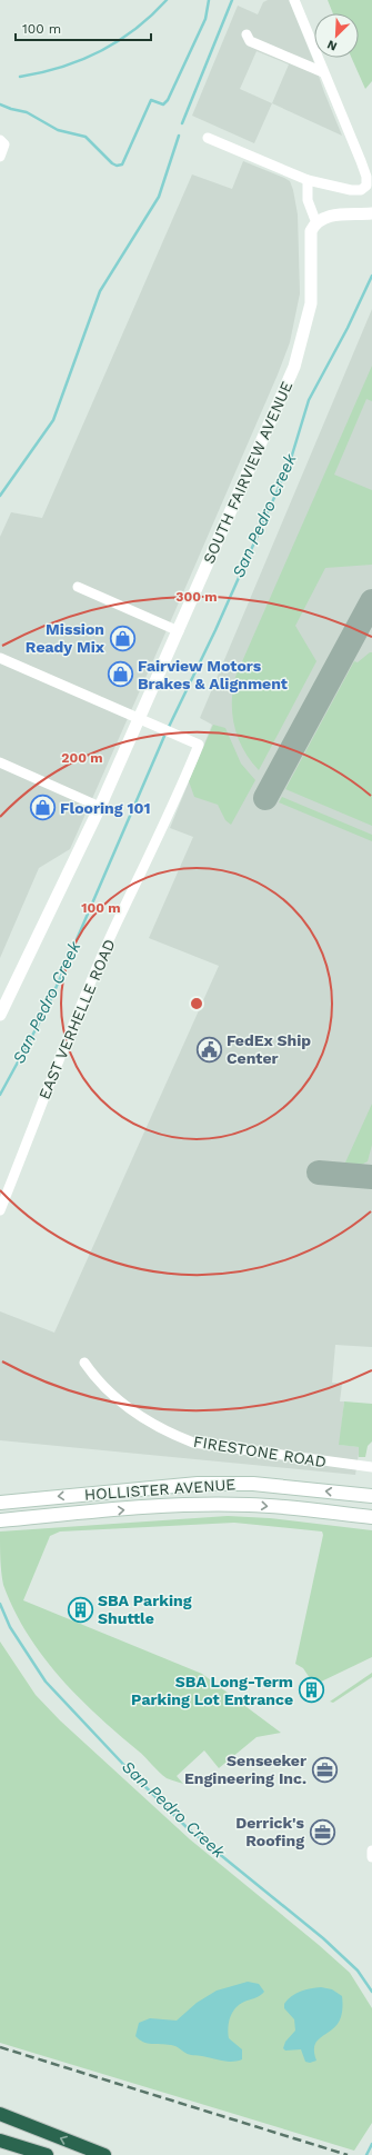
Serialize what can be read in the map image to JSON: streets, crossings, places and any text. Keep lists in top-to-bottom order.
{
  "streets": {
    "main road": ["HOLLISTER AVENUE"],
    "street": ["SOUTH FAIRVIEW AVENUE", "EAST VERHELLE ROAD", "FIRESTONE ROAD"]
  },
  "crossings": [
    ["SOUTH FAIRVIEW AVENUE", "EAST VERHELLE ROAD"]
  ],
  "water": ["San Pedro Creek"],
  "places": {
    "shop": ["Mission Ready Mix", "Fairview Motors Brakes & Alignment", "Flooring 101"],
    "public building": ["FedEx Ship Center"],
    "building": ["SBA Parking Shuttle", "SBA Long-Term Parking Lot Entrance"],
    "office": ["Senseeker Engineering Inc.", "Derrick's Roofing"]
  },
  "scale_bar": "100 m",
  "north": "bottom left",
  "rings": ["300 m", "200 m", "100 m"]
}
